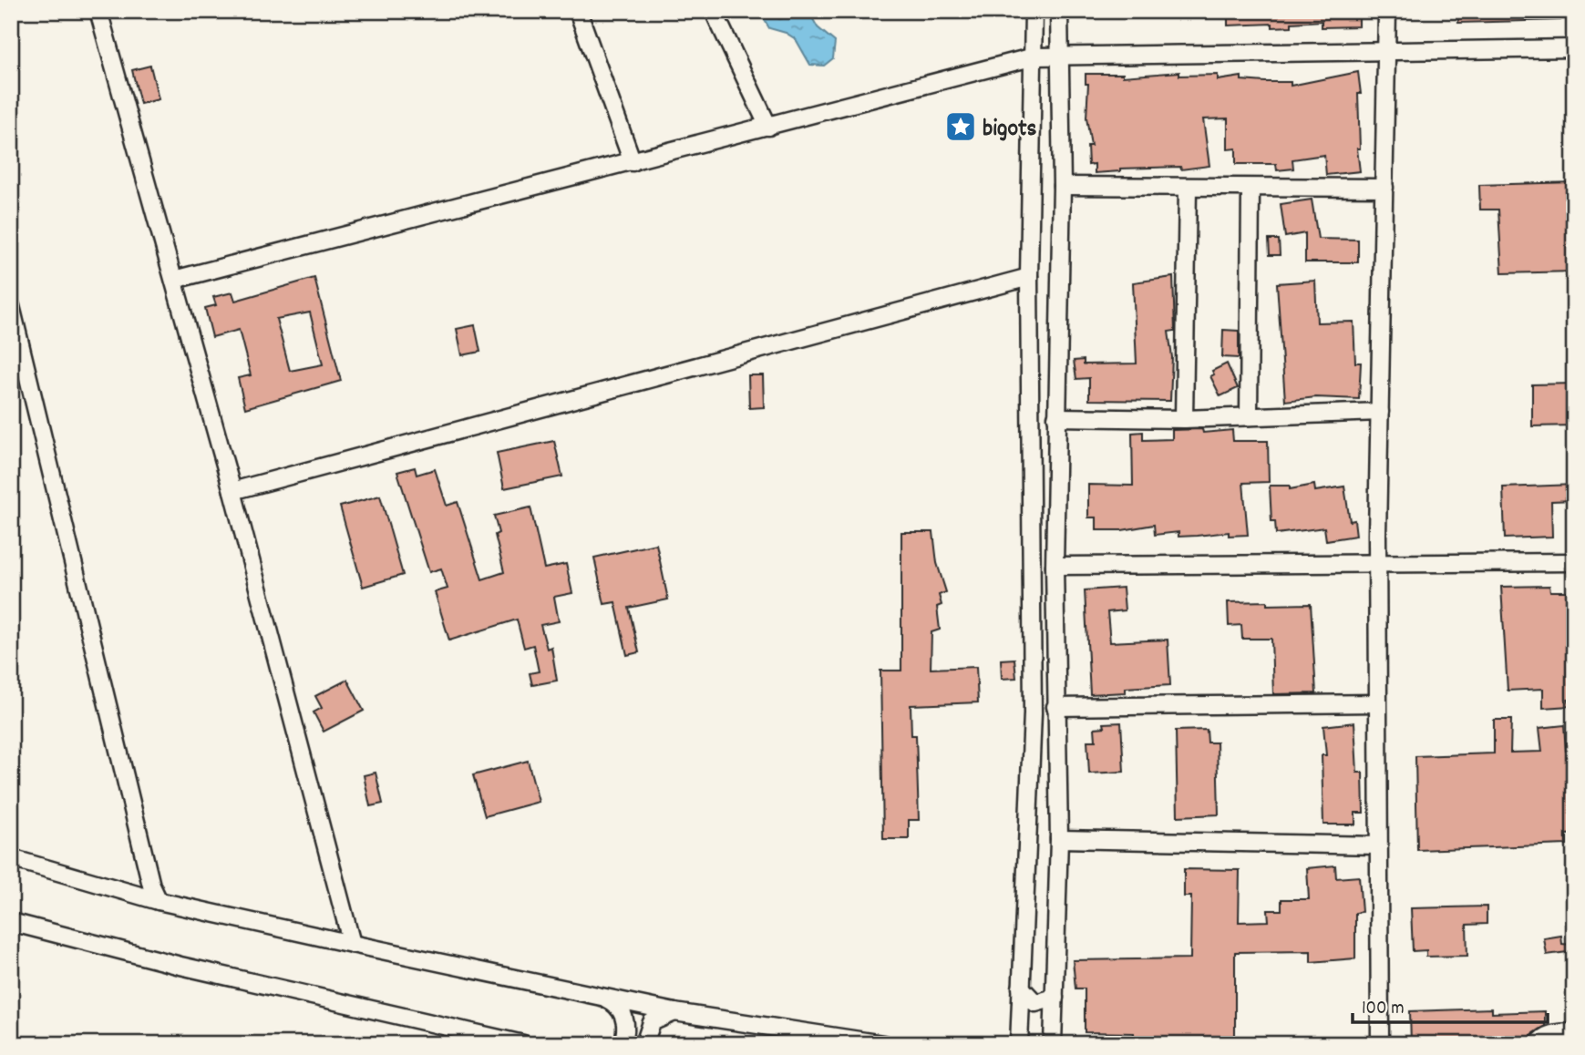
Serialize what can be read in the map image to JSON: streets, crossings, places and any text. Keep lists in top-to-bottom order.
{
  "places": {
    "place": ["bigots"]
  },
  "scale_bar": "100 m"
}
